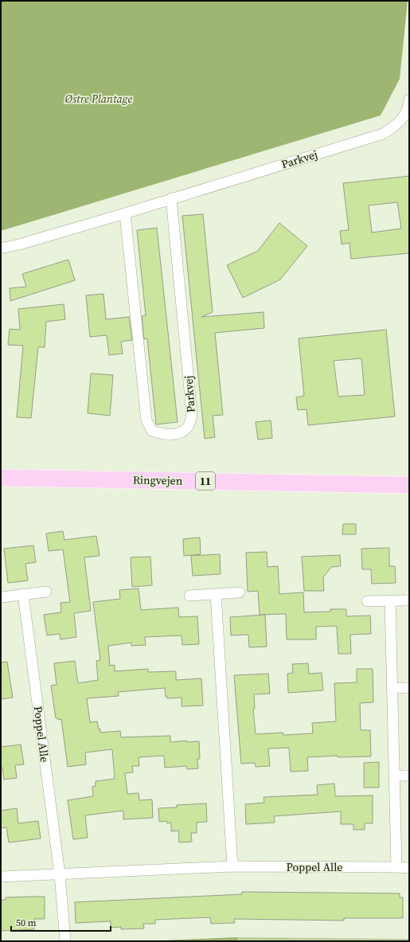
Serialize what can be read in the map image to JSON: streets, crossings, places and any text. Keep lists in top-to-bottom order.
{
  "streets": {
    "main road": ["Ringvejen", "11"],
    "street": ["Parkvej", "Poppel Alle"]
  },
  "parks": ["Østre Plantage"],
  "scale_bar": "50 m"
}
